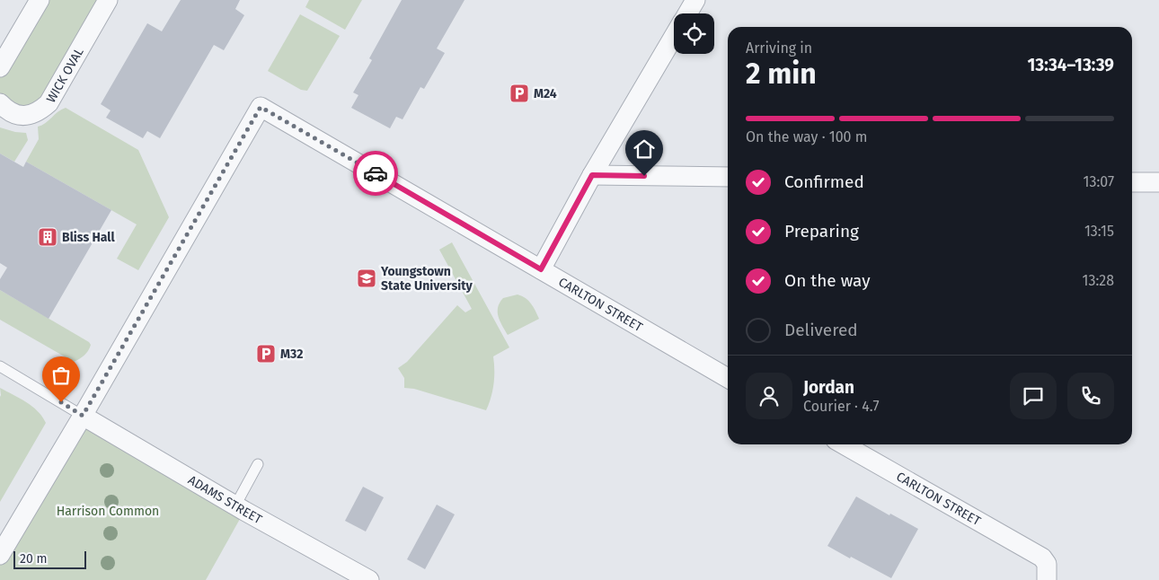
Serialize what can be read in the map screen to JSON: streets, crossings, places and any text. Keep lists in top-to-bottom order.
{
  "streets": {
    "street": ["WICK OVAL", "CARLTON STREET", "ADAMS STREET"]
  },
  "crossings": [
    ["CARLTON STREET", "ADAMS STREET"]
  ],
  "parks": ["Harrison Common"],
  "places": {
    "parking": ["M24", "M32"],
    "building": ["Bliss Hall"],
    "school or university": ["Youngstown State University"]
  },
  "scale_bar": "20 m",
  "page": {
    "heading": ["2 min", "Arriving in", "13:34–13:39"],
    "panel": ["Jordan", "Courier · 4.7"],
    "bar": "On the way · 100 m",
    "list": [
      ["Confirmed", "13:07"],
      ["Preparing", "13:15"],
      ["On the way", "13:28"],
      "Delivered"
    ],
    "scale": "20 m"
  }
}
